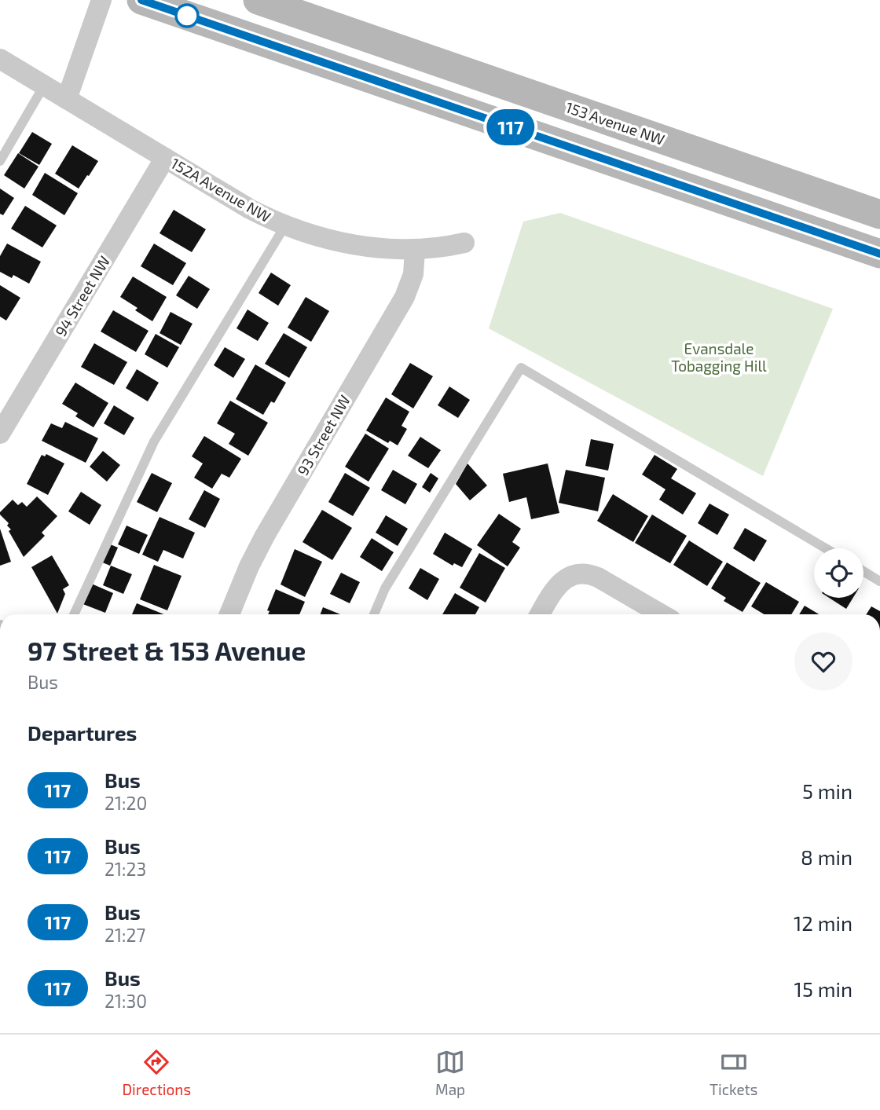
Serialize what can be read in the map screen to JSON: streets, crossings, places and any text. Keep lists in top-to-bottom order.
{
  "streets": {
    "main road": ["153 Avenue NW"],
    "street": ["152A Avenue NW", "94 Street NW", "93 Street NW"]
  },
  "crossings": [
    ["152A Avenue NW", "94 Street NW"],
    ["152A Avenue NW", "93 Street NW"]
  ],
  "parks": ["Evansdale Tobagging Hill"],
  "lines": ["bus line 117"],
  "page": {
    "on_map": "117",
    "heading": [
      ["97 Street & 153 Avenue", "Bus"],
      "Departures"
    ],
    "list": [
      {
        "mark": "117",
        "name": "Bus",
        "note": "21:20",
        "value": "5 min"
      },
      {
        "mark": "117",
        "name": "Bus",
        "note": "21:23",
        "value": "8 min"
      },
      {
        "mark": "117",
        "name": "Bus",
        "note": "21:27",
        "value": "12 min"
      },
      {
        "mark": "117",
        "name": "Bus",
        "note": "21:30",
        "value": "15 min"
      }
    ],
    "tabs": ["Directions", "Map", "Tickets"]
  }
}
